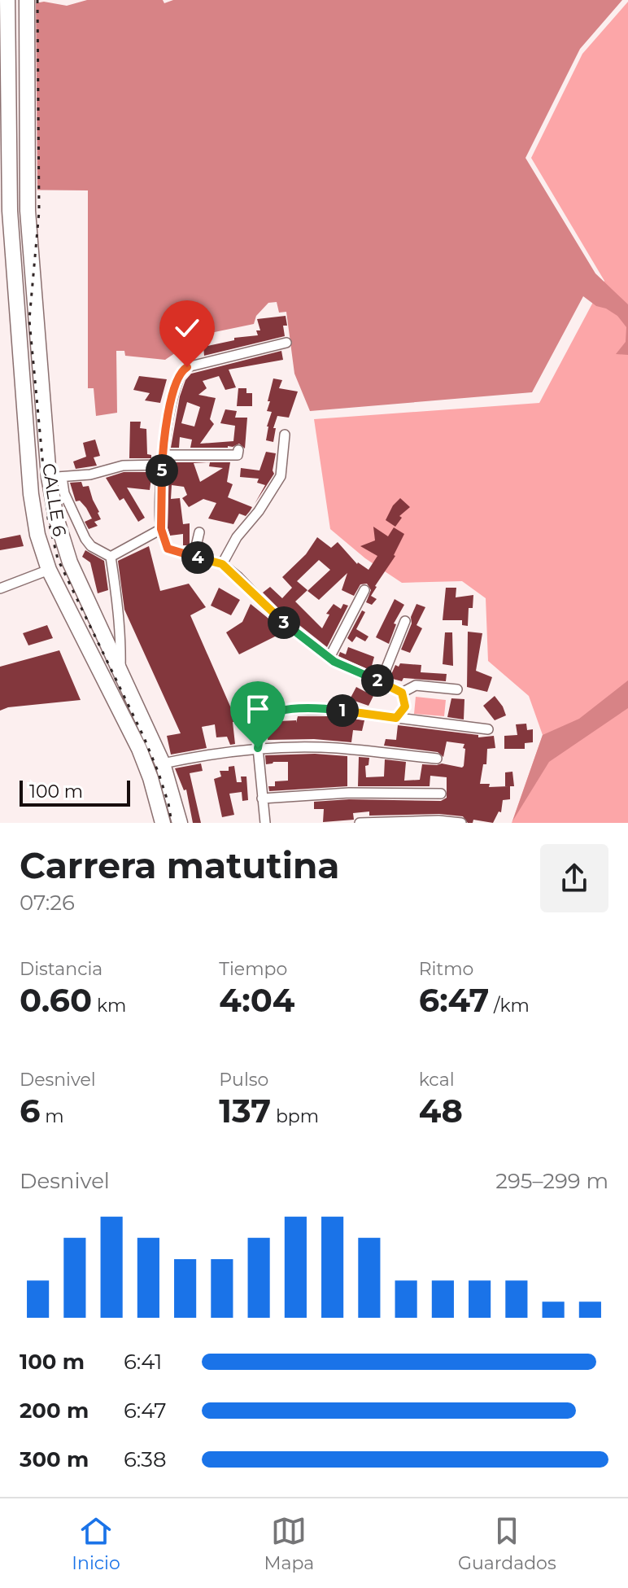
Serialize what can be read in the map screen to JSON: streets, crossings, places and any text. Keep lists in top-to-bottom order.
{
  "streets": {
    "highway": ["CALLE 6"]
  },
  "scale_bar": "100 m",
  "page": {
    "pins": [
      "5",
      "4",
      "3",
      "2",
      "1"
    ],
    "scale": "100 m",
    "heading": ["Carrera matutina", "07:26"],
    "stats": [
      ["Distancia", "0.60 km"],
      ["Tiempo", "4:04"],
      ["Ritmo", "6:47 /km"],
      ["Desnivel", "6 m"],
      ["Pulso", "137 bpm"],
      ["kcal", "48"]
    ],
    "chart": ["Desnivel", "295–299 m"],
    "list": [
      {
        "name": "100 m",
        "note": "6:41"
      },
      {
        "name": "200 m",
        "note": "6:47"
      },
      {
        "name": "300 m",
        "note": "6:38"
      }
    ],
    "tabs": ["Inicio", "Mapa", "Guardados"]
  }
}
